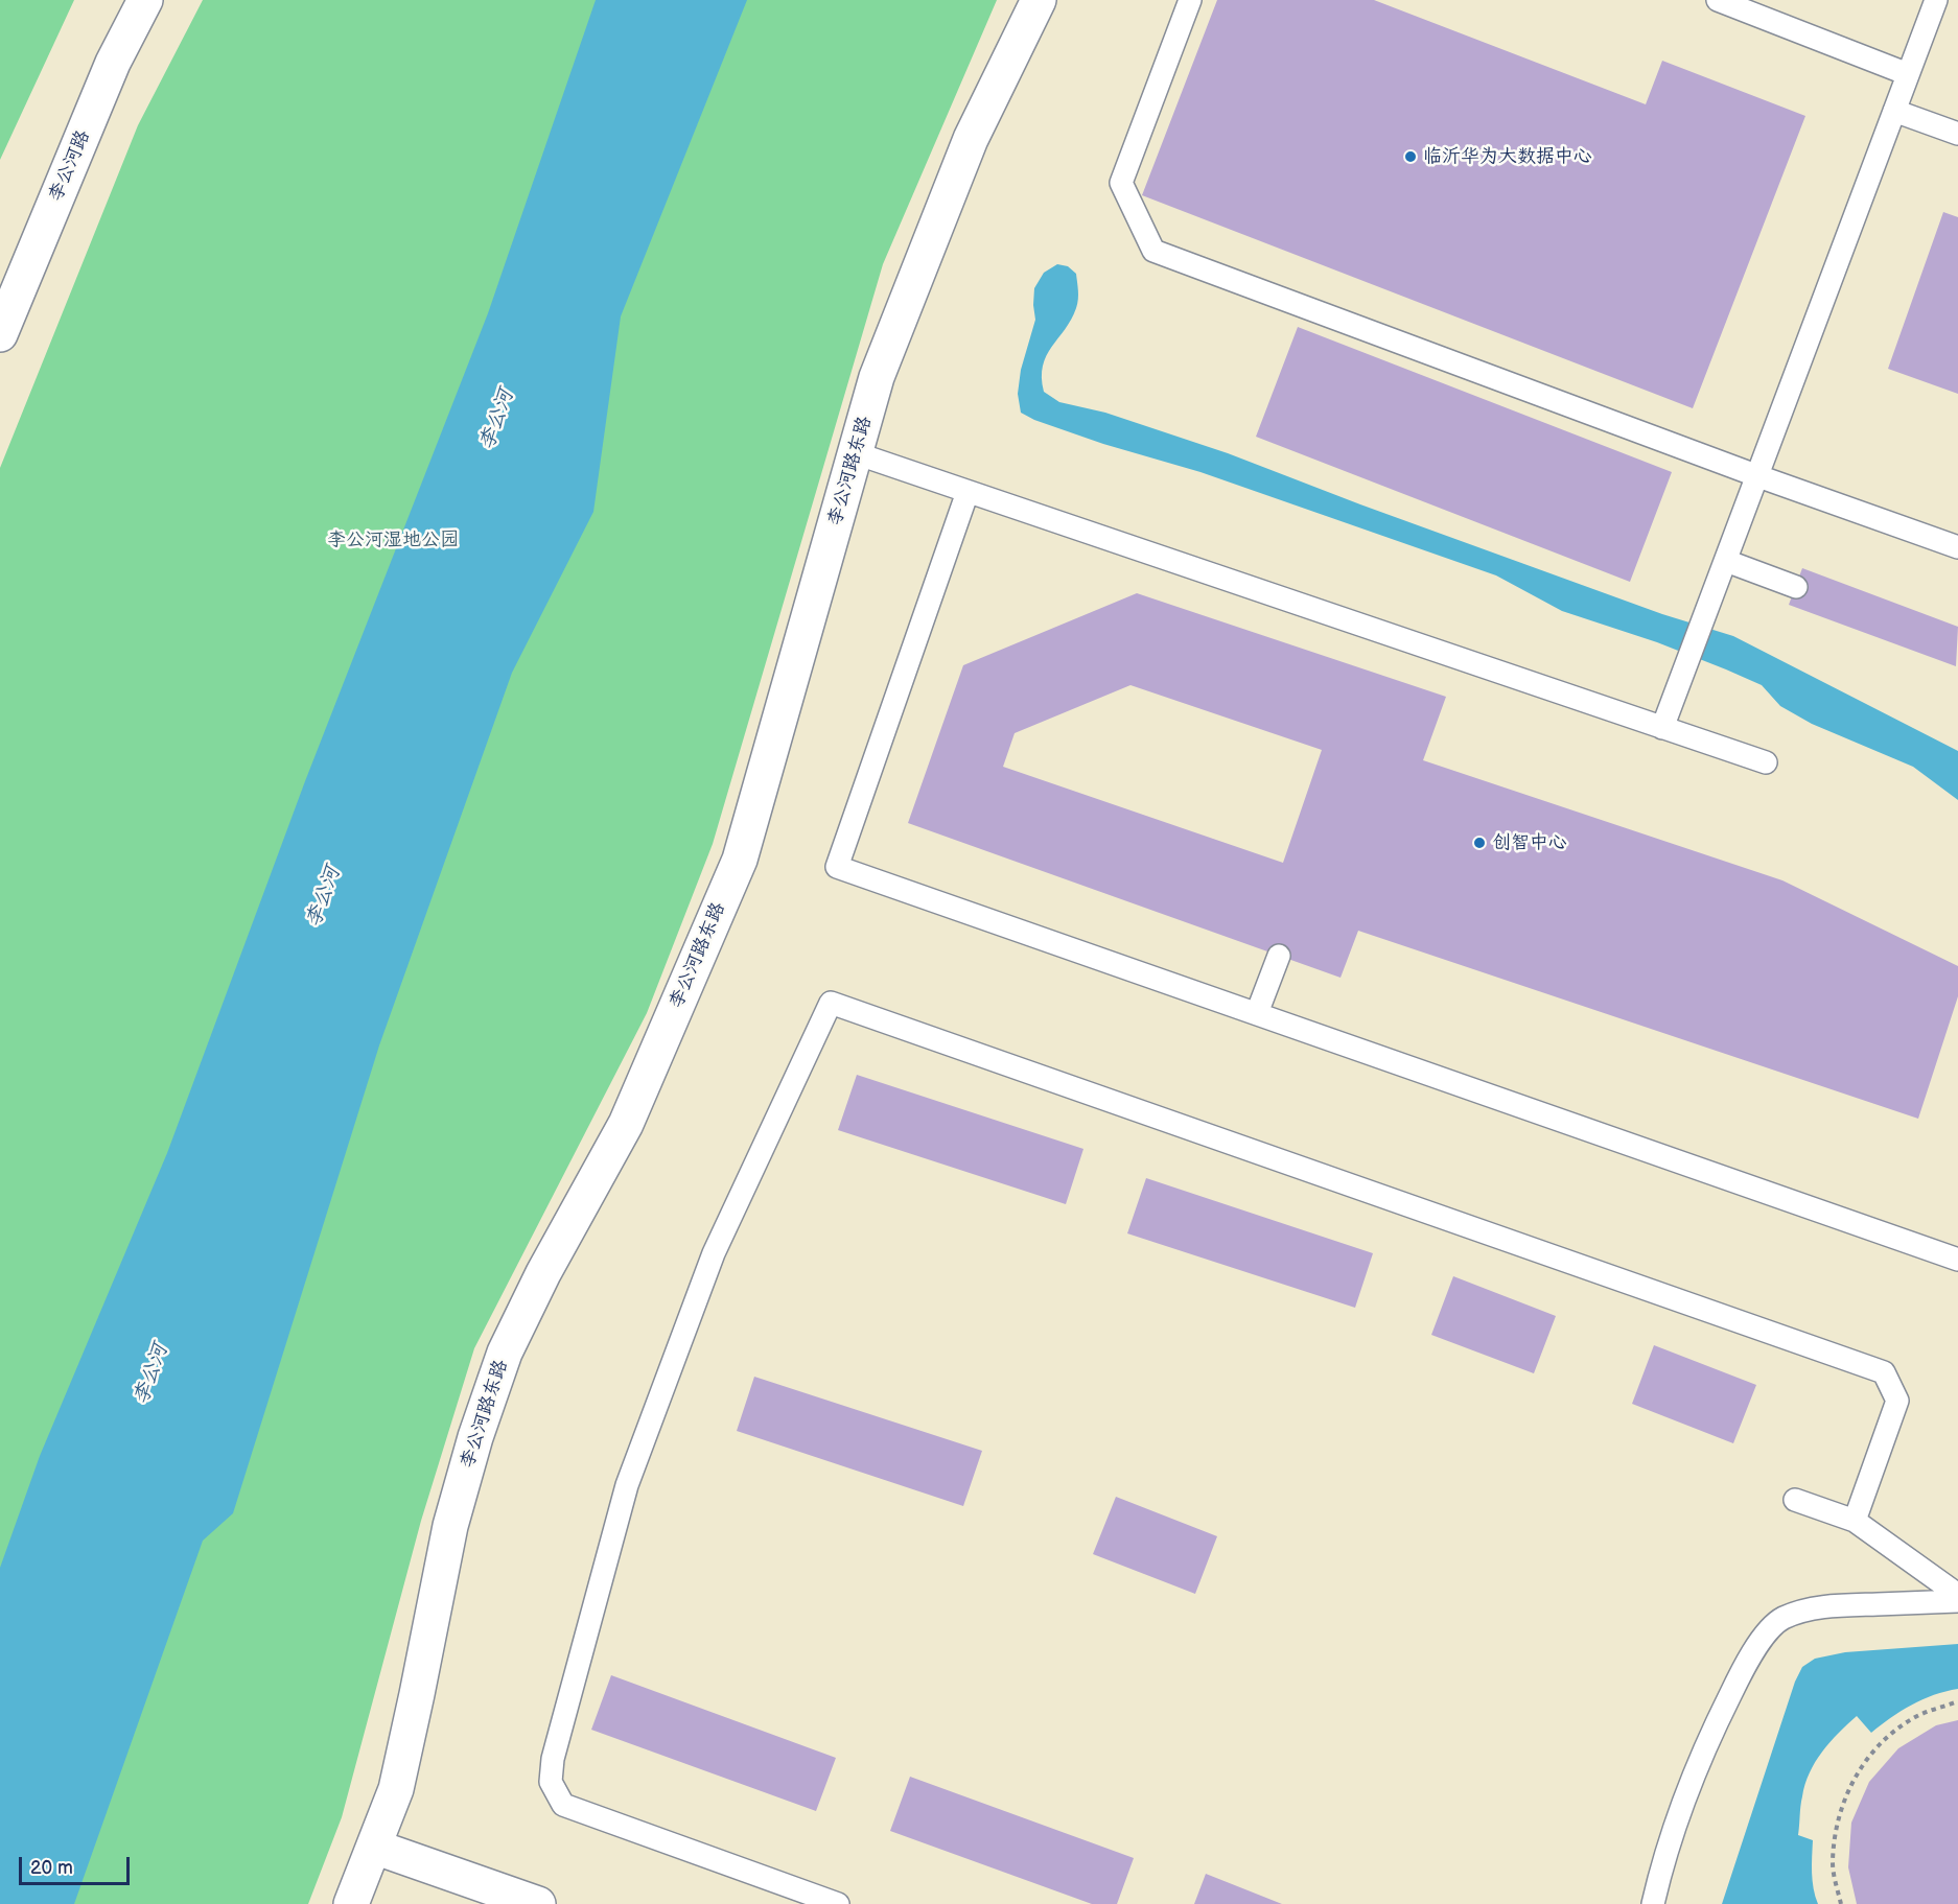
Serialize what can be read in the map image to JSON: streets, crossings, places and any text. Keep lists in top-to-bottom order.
{
  "streets": {
    "street": ["李公河路", "李公河路东路"]
  },
  "water": ["李公河"],
  "parks": ["李公河湿地公园"],
  "places": ["临沂华为大数据中心", "创智中心"],
  "scale_bar": "20 m"
}
